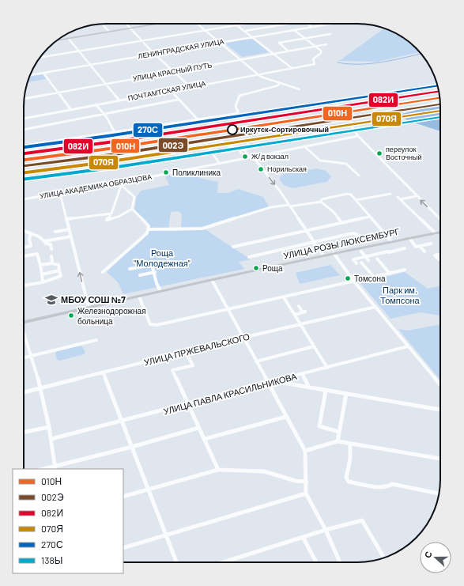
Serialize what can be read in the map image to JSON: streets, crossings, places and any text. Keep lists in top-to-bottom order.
{
  "streets": {
    "main road": ["УЛИЦА РОЗЫ ЛЮКСЕМБУРГ"],
    "street": [
      "ЛЕНИНГРАДСКАЯ УЛИЦА",
      "УЛИЦА КРАСНЫЙ ПУТЬ",
      "ПОЧТАМТСКАЯ УЛИЦА",
      "УЛИЦА АКАДЕМИКА ОБРАЗЦОВА",
      "УЛИЦА ПРЖЕВАЛЬСКОГО",
      "УЛИЦА ПАВЛА КРАСИЛЬНИКОВА"
    ]
  },
  "crossings": [
    ["УЛИЦА КРАСНЫЙ ПУТЬ", "ПОЧТАМТСКАЯ УЛИЦА"]
  ],
  "parks": ["Роща \"Молодежная\"", "Парк им. Томпсона"],
  "places": {
    "other": [
      "Иркутск-Сортировочный",
      "переулок Восточный",
      "Ж/д вокзал",
      "Норильская",
      "Поликлиника",
      "Роща",
      "Томсона",
      "Железнодорожная больница"
    ],
    "school or university": ["МБОУ СОШ №7"]
  },
  "lines": [
    "transit line 270С",
    "transit line 082И",
    "transit line 010Н",
    "transit line 002Э",
    "transit line 070Я",
    "transit line 138Ы"
  ],
  "legend": [
    "010Н",
    "002Э",
    "082И",
    "070Я",
    "270С",
    "138Ы"
  ],
  "north": "left"
}
